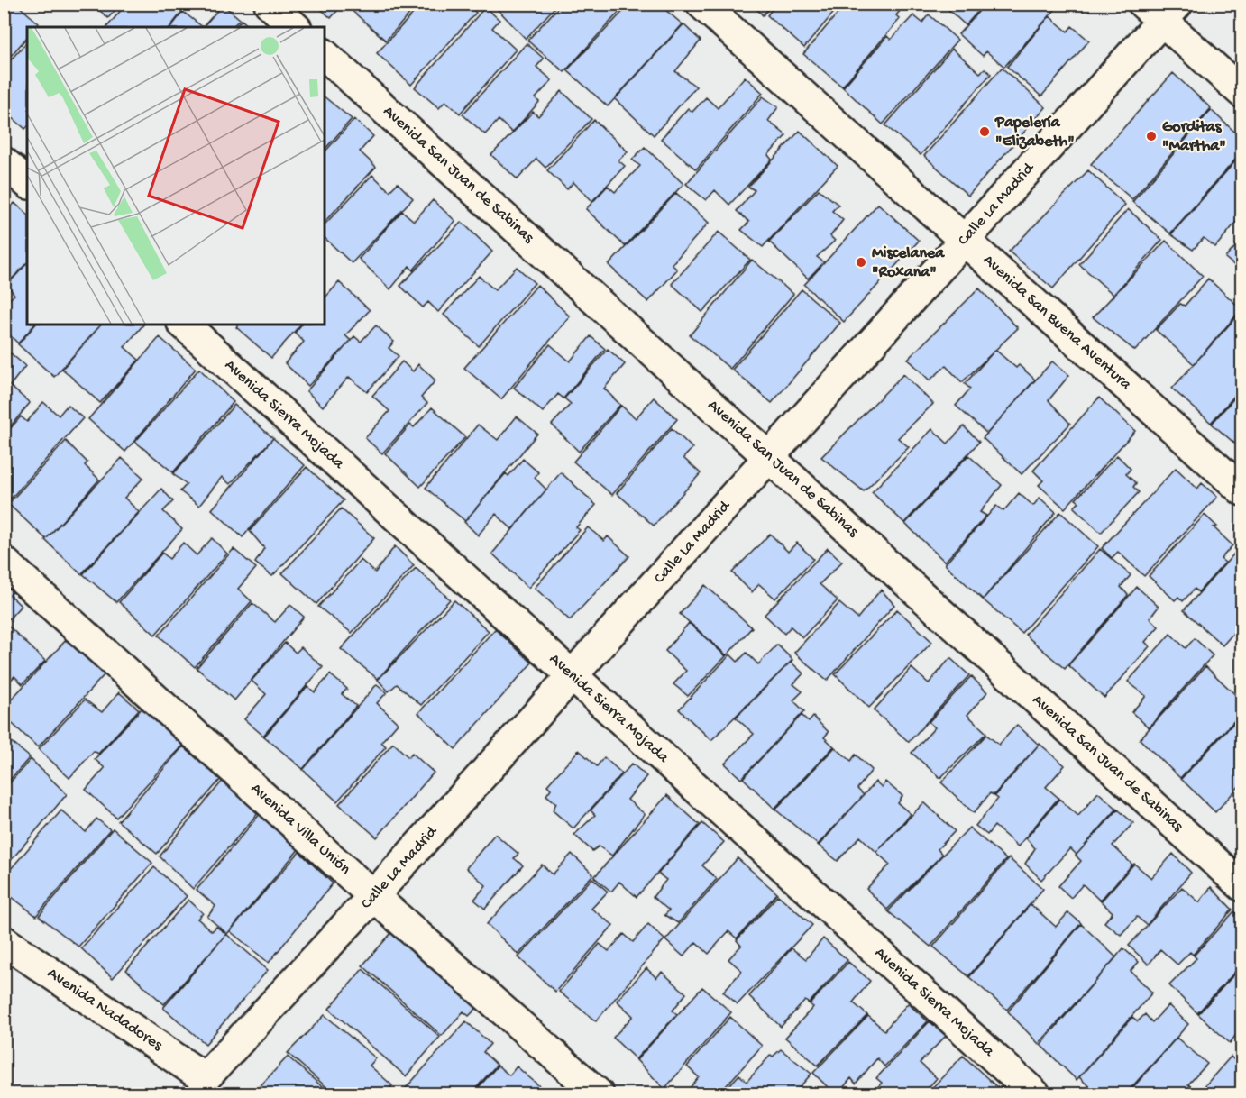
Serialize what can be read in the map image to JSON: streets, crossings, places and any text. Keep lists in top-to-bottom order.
{
  "streets": {
    "street": [
      "Avenida San Juan de Sabinas",
      "Calle La Madrid",
      "Avenida San Buena Aventura",
      "Avenida Sierra Mojada",
      "Avenida Villa Unión",
      "Avenida Nadadores"
    ]
  },
  "crossings": [
    ["Avenida San Juan de Sabinas", "Calle La Madrid"],
    ["Calle La Madrid", "Avenida San Buena Aventura"],
    ["Calle La Madrid", "Avenida Sierra Mojada"],
    ["Calle La Madrid", "Avenida Villa Unión"],
    ["Calle La Madrid", "Avenida Nadadores"]
  ],
  "places": ["Papelería \"Elizabeth\"", "Gorditas \"Martha\"", "Miscelanea \"Roxana\""]
}
